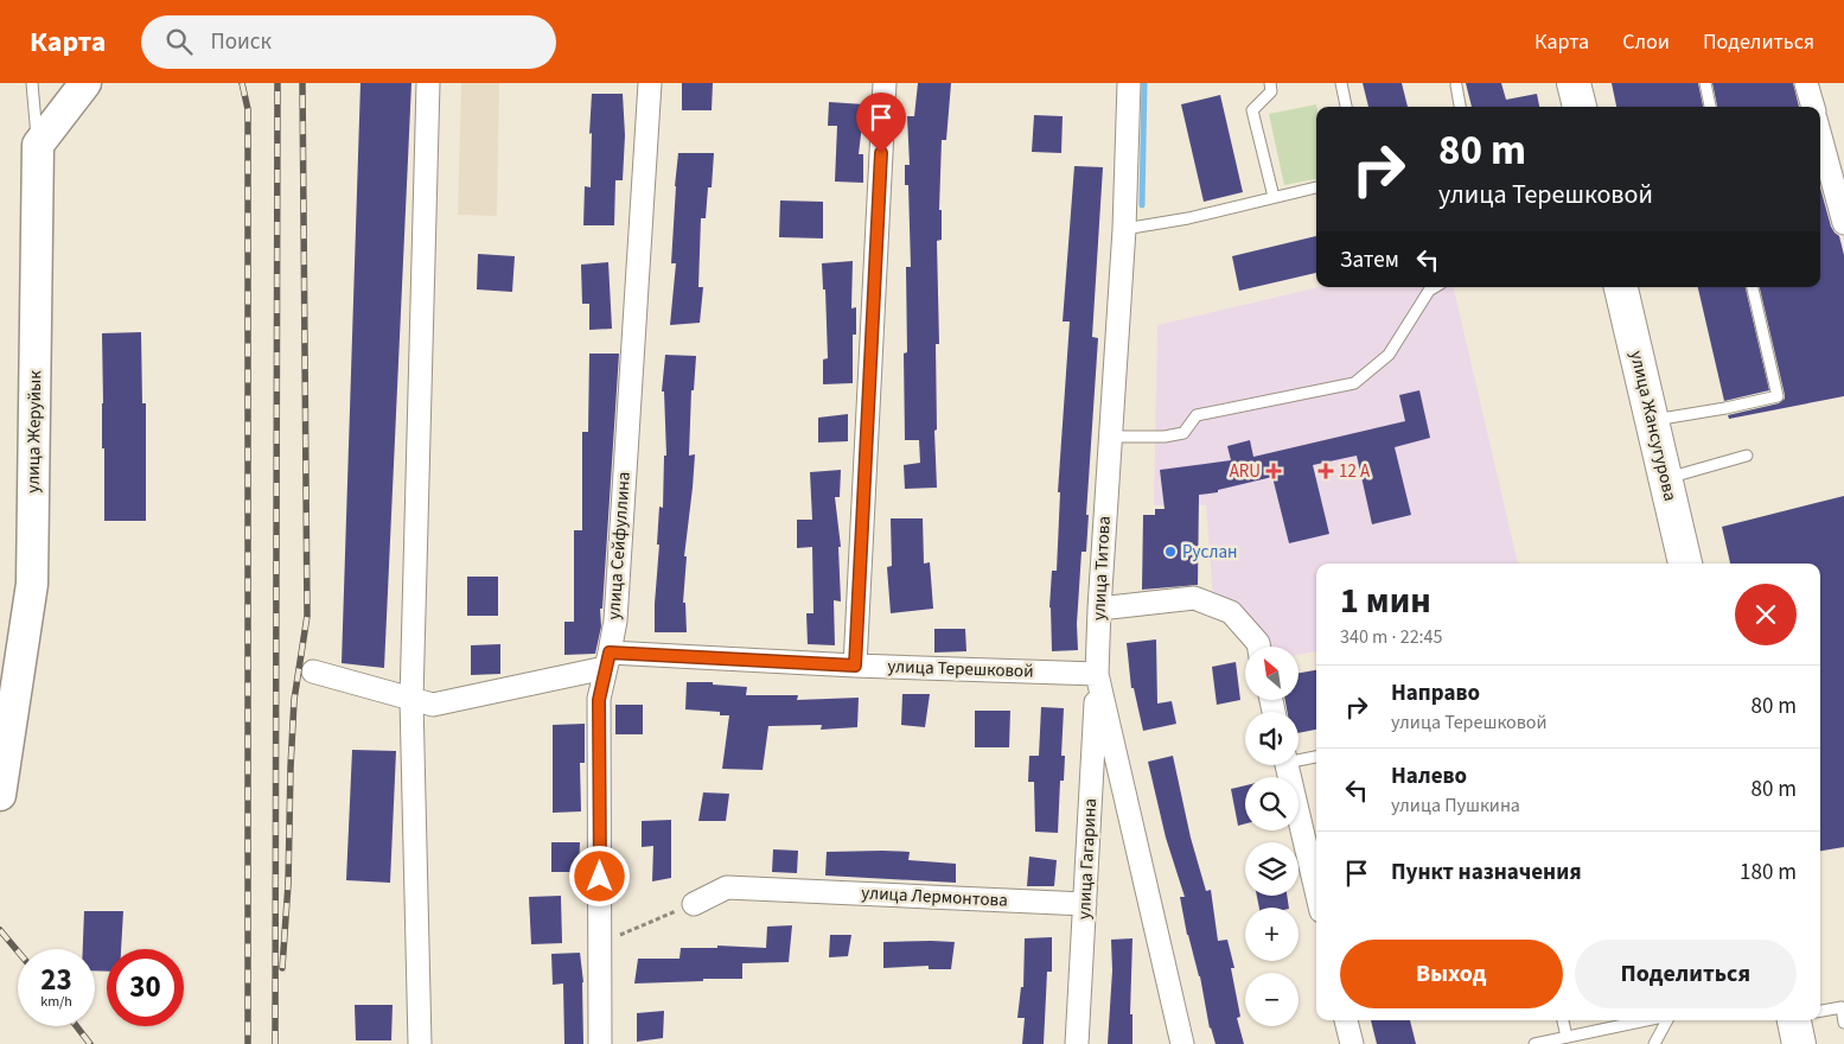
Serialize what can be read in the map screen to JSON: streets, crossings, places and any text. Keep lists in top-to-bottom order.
{
  "streets": {
    "main road": ["улица Жансугурова"],
    "street": [
      "улица Жеруйык",
      "улица Сейфуллина",
      "улица Титова",
      "улица Терешковой",
      "улица Гагарина",
      "улица Лермонтова"
    ]
  },
  "crossings": [
    ["улица Сейфуллина", "улица Терешковой"],
    ["улица Титова", "улица Терешковой"],
    ["улица Титова", "улица Гагарина"],
    ["улица Терешковой", "улица Гагарина"],
    ["улица Гагарина", "улица Лермонтова"]
  ],
  "places": {
    "health": ["ARU", "12 А"],
    "other": ["Руслан"]
  },
  "north": "top left",
  "page": {
    "header": "Карта",
    "search": "Поиск",
    "nav": ["Карта", "Слои", "Поделиться"],
    "turn": ["80 m", "улица Терешковой"],
    "then": "Затем",
    "heading": ["1 мин", "340 m · 22:45"],
    "map_buttons": ["+", "−"],
    "list": [
      {
        "name": "Направо",
        "note": "улица Терешковой",
        "value": "80 m"
      },
      {
        "name": "Налево",
        "note": "улица Пушкина",
        "value": "80 m"
      },
      {
        "name": "Пункт назначения",
        "value": "180 m"
      }
    ],
    "buttons": ["Выход", "Поделиться"],
    "speed": "23 km/h",
    "limit": "30"
  }
}
